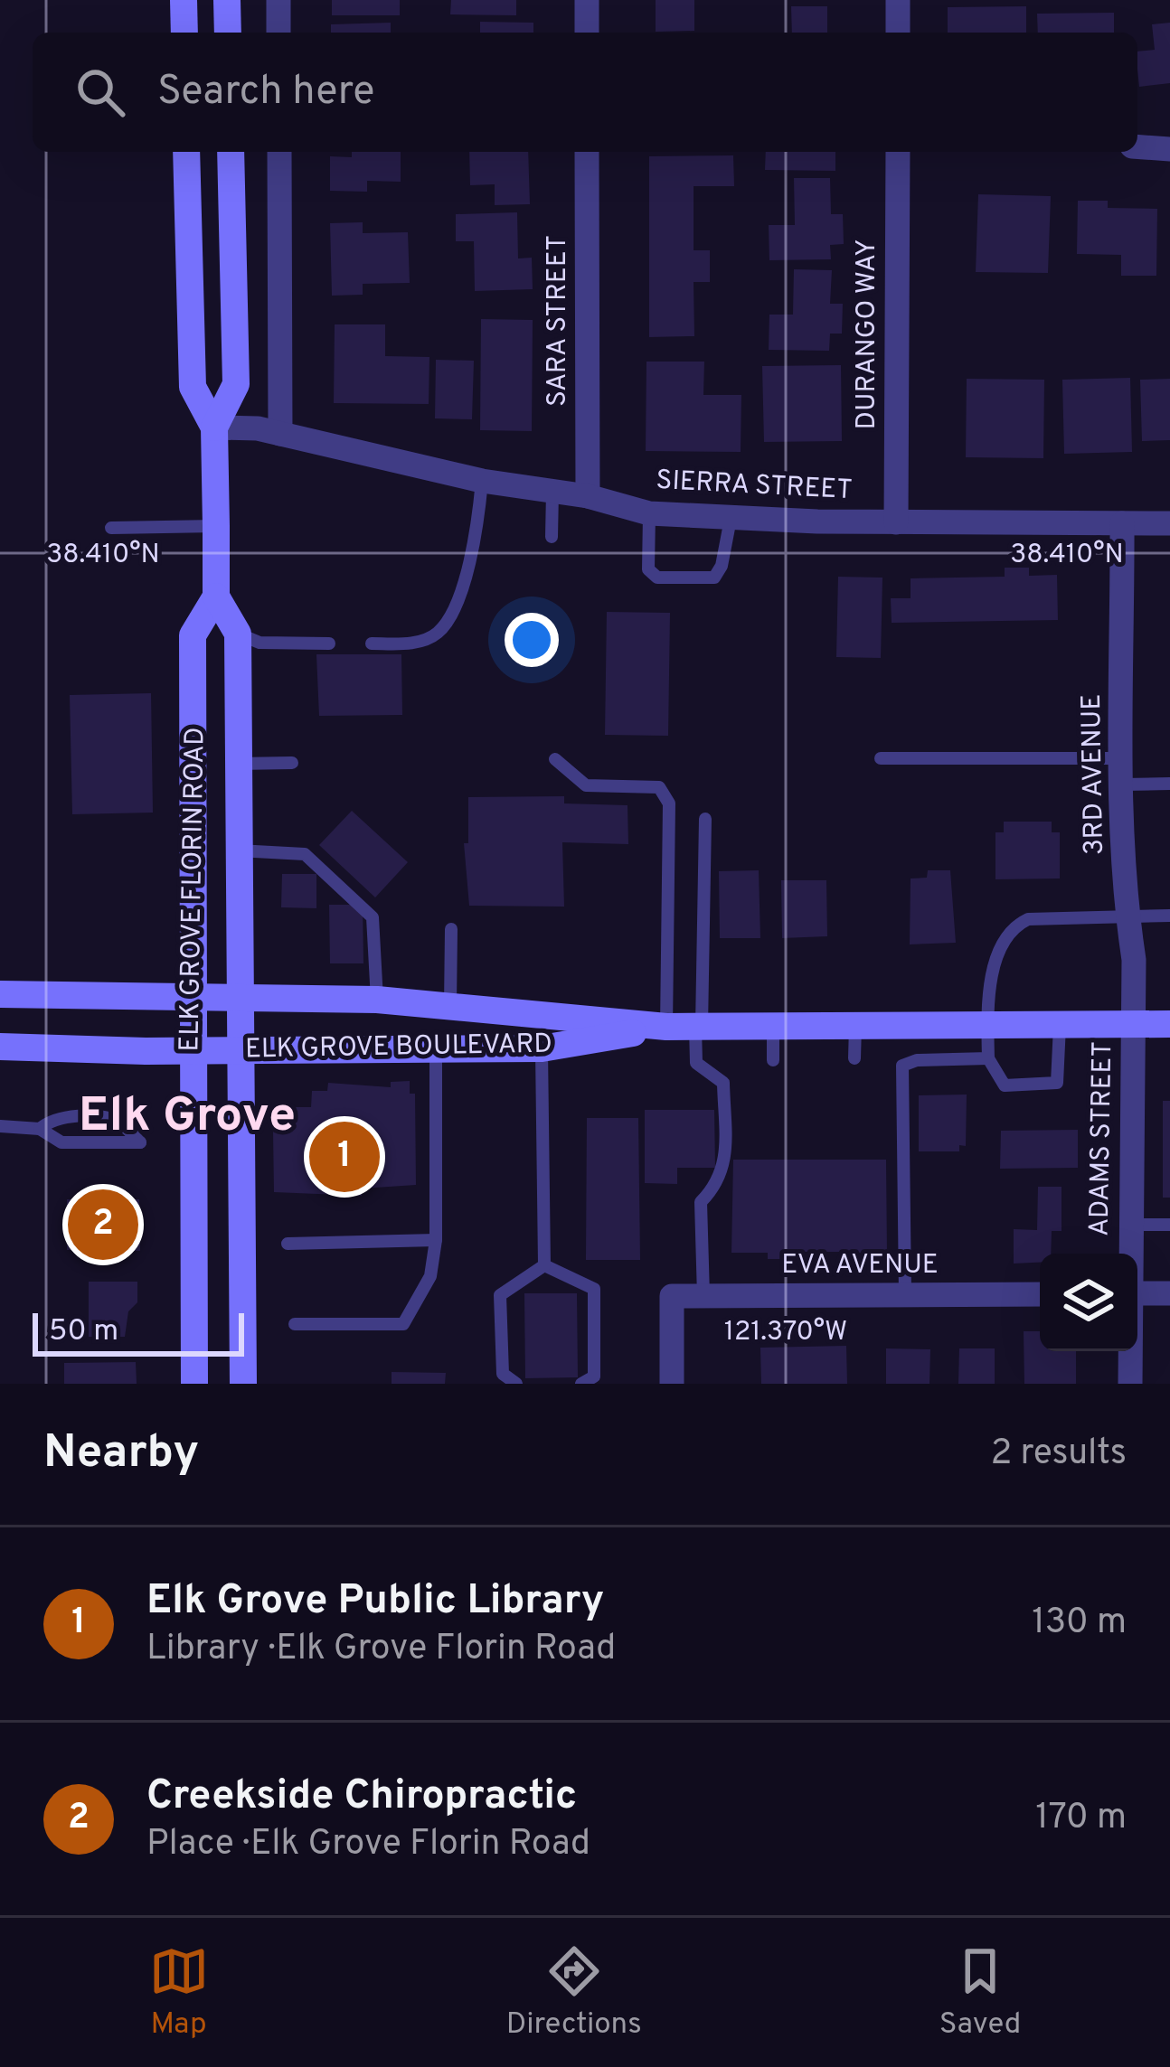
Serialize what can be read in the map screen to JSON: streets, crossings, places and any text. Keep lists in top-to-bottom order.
{
  "streets": {
    "main road": ["ELK GROVE FLORIN ROAD", "ELK GROVE BOULEVARD"],
    "street": [
      "SARA STREET",
      "DURANGO WAY",
      "SIERRA STREET",
      "3RD AVENUE",
      "ADAMS STREET",
      "EVA AVENUE"
    ]
  },
  "crossings": [
    ["SARA STREET", "SIERRA STREET"],
    ["DURANGO WAY", "SIERRA STREET"],
    ["SIERRA STREET", "3RD AVENUE"],
    ["SIERRA STREET", "ELK GROVE FLORIN ROAD"],
    ["3RD AVENUE", "ELK GROVE BOULEVARD"],
    ["3RD AVENUE", "ADAMS STREET"],
    ["ELK GROVE FLORIN ROAD", "ELK GROVE BOULEVARD"],
    ["ELK GROVE BOULEVARD", "ADAMS STREET"]
  ],
  "districts": ["Elk Grove"],
  "scale_bar": "50 m",
  "page": {
    "search": "Search here",
    "pins": ["1", "2"],
    "scale": "50 m",
    "heading": ["Nearby", "2 results"],
    "list": [
      {
        "mark": "1",
        "name": "Elk Grove Public Library",
        "note": "Library · Elk Grove Florin Road",
        "value": "130 m"
      },
      {
        "mark": "2",
        "name": "Creekside Chiropractic",
        "note": "Place · Elk Grove Florin Road",
        "value": "170 m"
      }
    ],
    "nav": ["Map", "Directions", "Saved"]
  },
  "coordinates": ["38.410°N", "121.370°W"]
}
